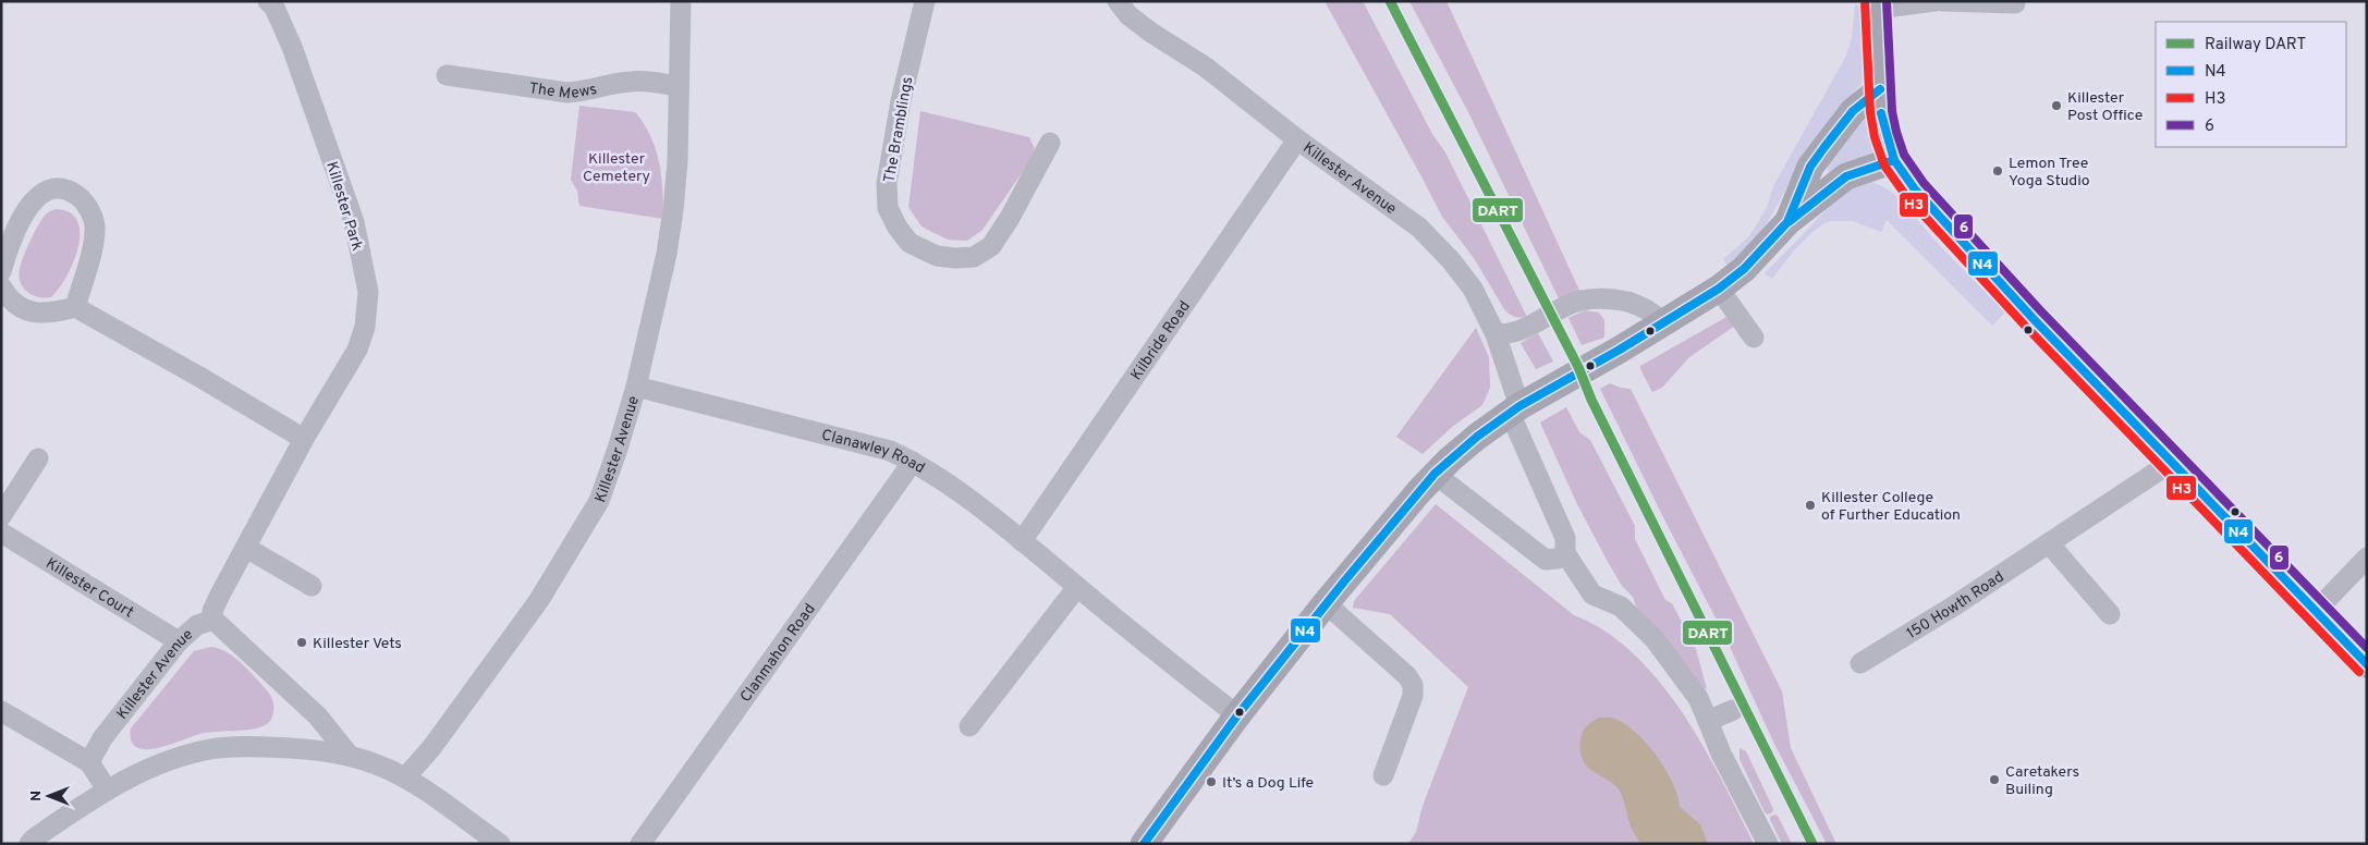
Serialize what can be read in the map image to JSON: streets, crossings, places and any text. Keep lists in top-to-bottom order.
{
  "streets": {
    "street": [
      "The Mews",
      "The Bramblings",
      "Killester Avenue",
      "Killester Park",
      "Kilbride Road",
      "Clanawley Road",
      "Killester Court",
      "150 Howth Road",
      "Clanmahon Road"
    ]
  },
  "crossings": [
    ["The Mews", "Killester Avenue"],
    ["Killester Avenue", "Killester Park"],
    ["Killester Avenue", "Kilbride Road"],
    ["Killester Avenue", "Clanawley Road"],
    ["Killester Avenue", "Killester Court"],
    ["Kilbride Road", "Clanawley Road"],
    ["Clanawley Road", "Clanmahon Road"]
  ],
  "parks": ["Killester Cemetery"],
  "places": [
    "Killester Post Office",
    "Lemon Tree Yoga Studio",
    "Killester College of Further Education",
    "Killester Vets",
    "Caretakers Builing",
    "It’s a Dog Life"
  ],
  "lines": [
    "rail line DART",
    "transit line H3",
    "transit line 6",
    "transit line N4"
  ],
  "legend": [
    "Railway DART",
    "N4",
    "H3",
    "6"
  ],
  "north": "left"
}
